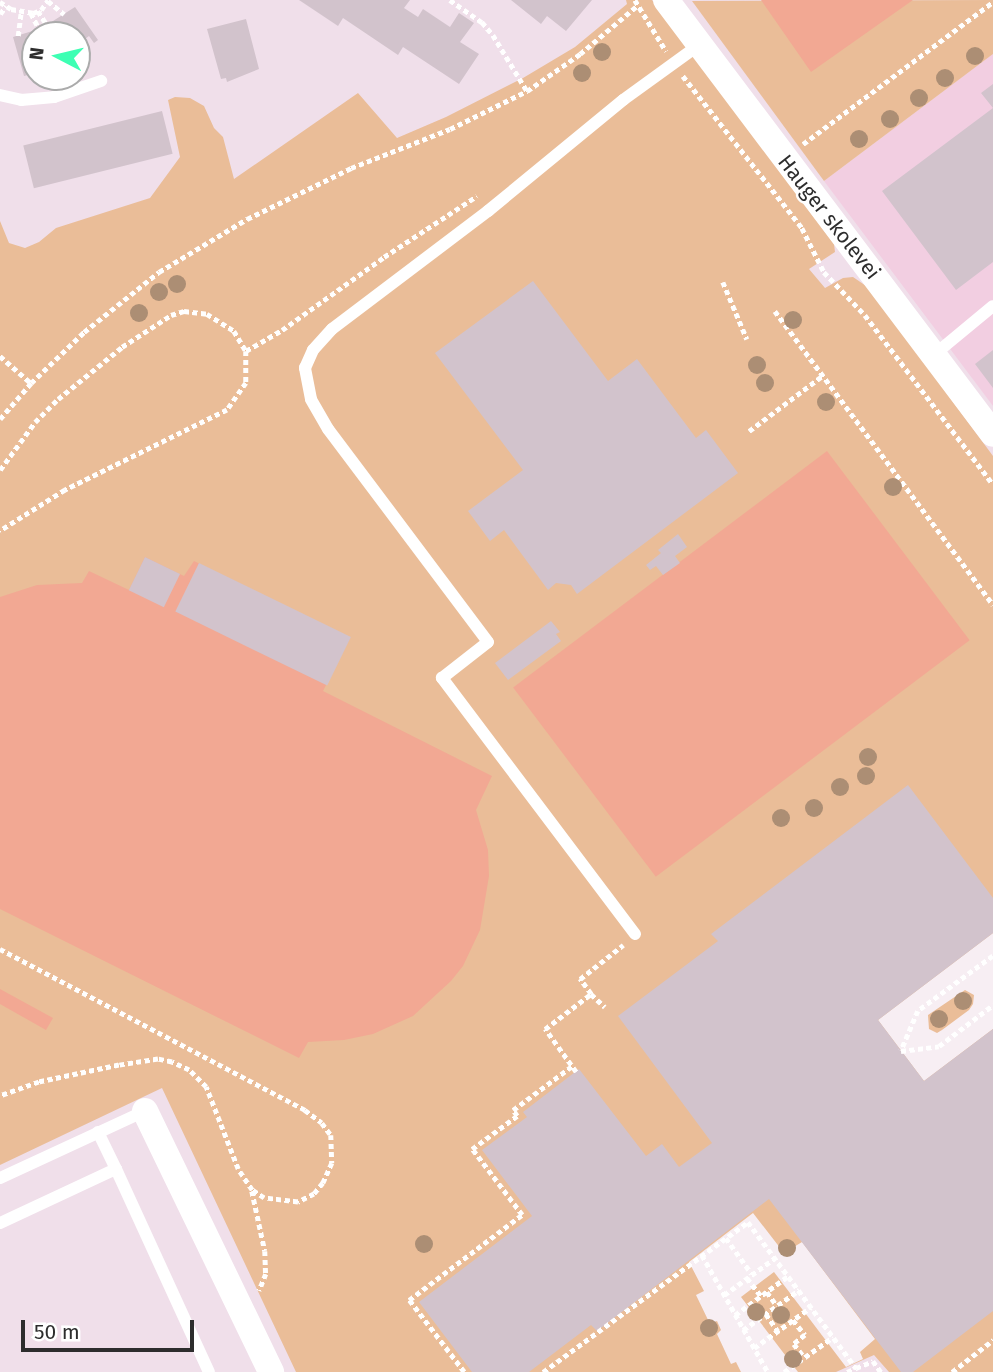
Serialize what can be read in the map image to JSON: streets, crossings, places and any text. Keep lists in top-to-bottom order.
{
  "streets": {
    "street": ["Hauger skolevei"]
  },
  "scale_bar": "50 m",
  "north": "left"
}
